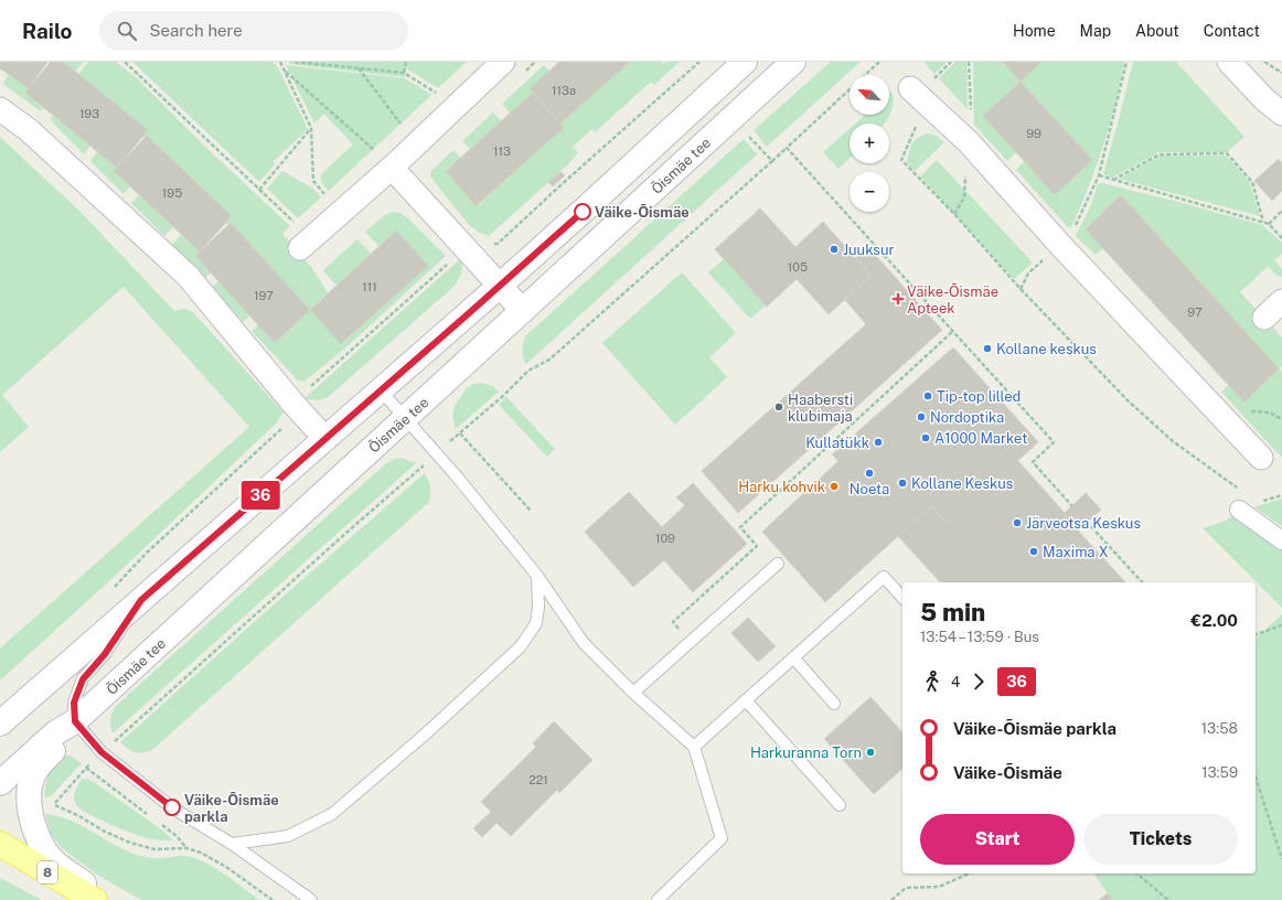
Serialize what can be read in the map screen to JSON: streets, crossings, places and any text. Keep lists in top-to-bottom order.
{
  "streets": {
    "main road": ["Õismäe tee", "8"]
  },
  "places": {
    "other": [
      "Väike-Õismäe",
      "Juuksur",
      "Kollane keskus",
      "Tip-top lilled",
      "Haabersti klubimaja",
      "Nordoptika",
      "A1000 Market",
      "Kullatükk",
      "Noeta",
      "Kollane Keskus",
      "Harku kohvik",
      "Järveotsa Keskus",
      "Maxima X",
      "Harkuranna Torn",
      "Väike-Õismäe parkla"
    ],
    "health": ["Väike-Õismäe Apteek"]
  },
  "lines": ["bus line 36"],
  "house_numbers": [
    "113a",
    "193",
    "99",
    "113",
    "195",
    "105",
    "111",
    "197",
    "97",
    "109",
    "221"
  ],
  "north": "top left",
  "page": {
    "header": "Railo",
    "search": "Search here",
    "nav": [
      "Home",
      "Map",
      "About",
      "Contact"
    ],
    "on_map": "36",
    "map_buttons": ["+", "−"],
    "heading": ["5 min", "13:54 – 13:59 · Bus", "€2.00"],
    "legs": ["4", "36"],
    "list": [
      {
        "name": "Väike-Õismäe parkla",
        "value": "13:58"
      },
      {
        "name": "Väike-Õismäe",
        "value": "13:59"
      }
    ],
    "buttons": ["Start", "Tickets"]
  }
}
